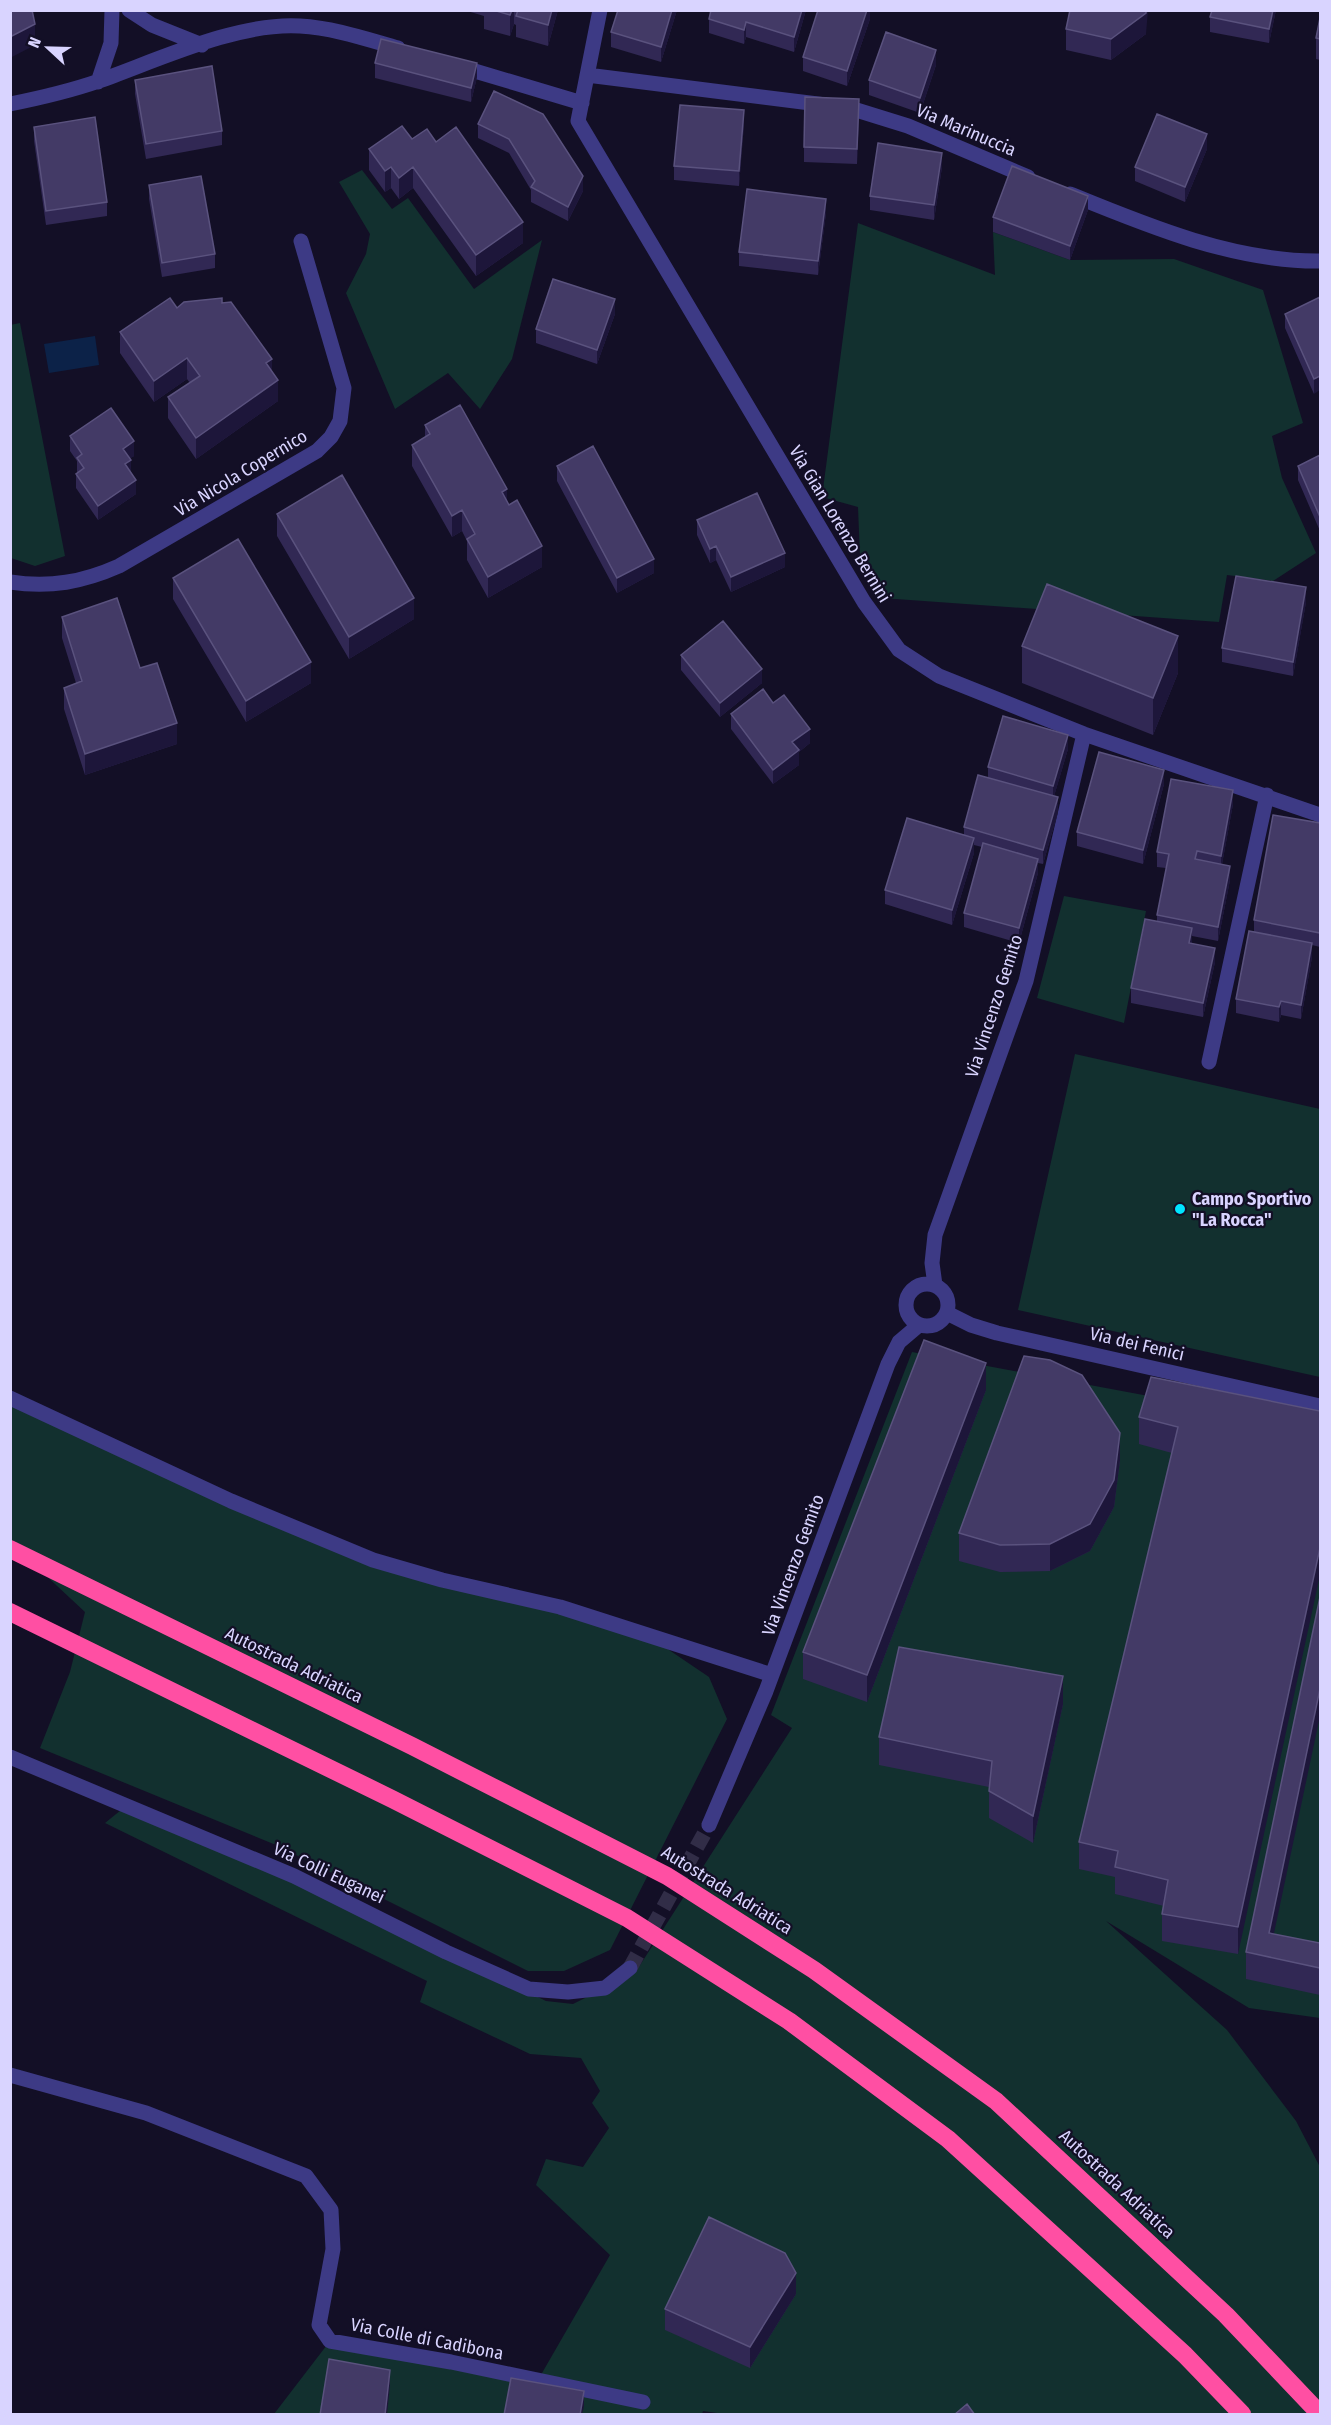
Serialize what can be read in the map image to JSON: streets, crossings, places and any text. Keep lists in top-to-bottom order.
{
  "streets": {
    "highway": ["Autostrada Adriatica"],
    "street": [
      "Via Marinuccia",
      "Via Nicola Copernico",
      "Via Gian Lorenzo Bernini",
      "Via Vincenzo Gemito",
      "Via dei Fenici",
      "Via Colli Euganei",
      "Via Colle di Cadibona"
    ]
  },
  "crossings": [
    ["Via Marinuccia", "Via Gian Lorenzo Bernini"],
    ["Via Gian Lorenzo Bernini", "Via Vincenzo Gemito"],
    ["Via Vincenzo Gemito", "Via dei Fenici"]
  ],
  "places": ["Campo Sportivo \"La Rocca\""],
  "north": "left"
}
